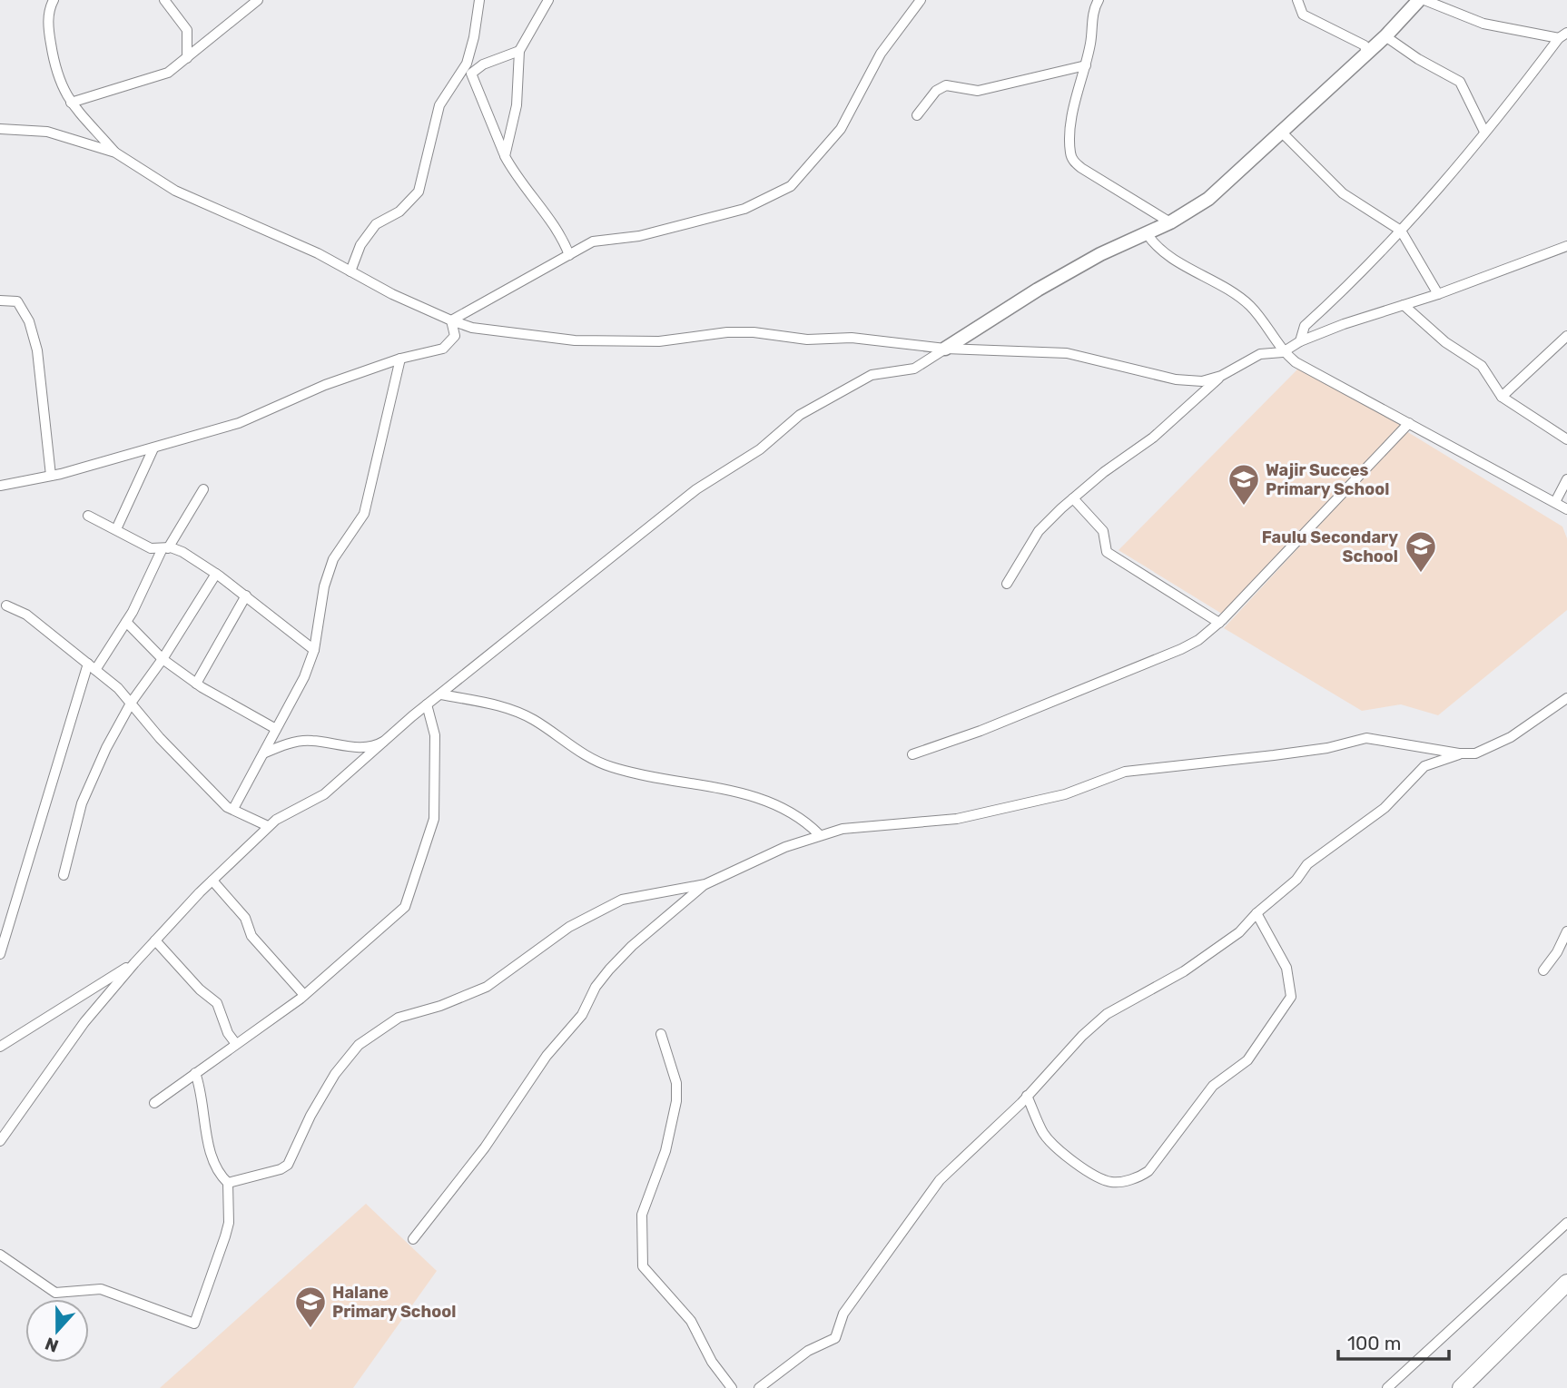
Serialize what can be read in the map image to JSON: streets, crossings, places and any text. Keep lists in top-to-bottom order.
{
  "places": {
    "school or university": ["Wajir Succes Primary School", "Faulu Secondary School", "Halane Primary School"]
  },
  "scale_bar": "100 m",
  "north": "bottom"
}
